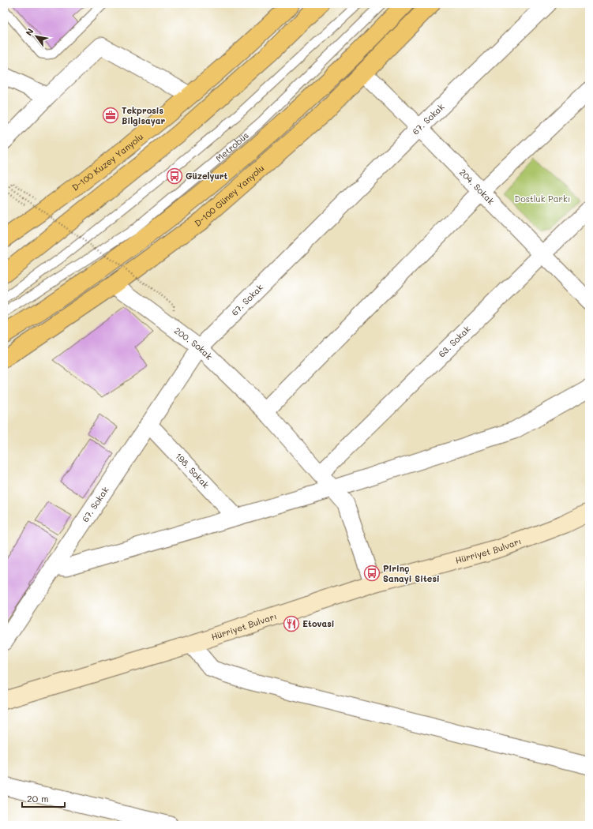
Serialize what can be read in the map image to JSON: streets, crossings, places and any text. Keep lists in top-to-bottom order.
{
  "streets": {
    "main road": ["D-100 Kuzey Yanyolu", "D-100 Güney Yanyolu", "Hürriyet Bulvarı"],
    "street": [
      "67. Sokak",
      "204. Sokak",
      "63. Sokak",
      "200. Sokak",
      "198. Sokak"
    ],
    "lane": ["Metrobüs"]
  },
  "crossings": [
    ["67. Sokak", "204. Sokak"],
    ["67. Sokak", "200. Sokak"],
    ["67. Sokak", "198. Sokak"],
    ["204. Sokak", "D-100 Güney Yanyolu"],
    ["204. Sokak", "63. Sokak"],
    ["D-100 Güney Yanyolu", "200. Sokak"],
    ["63. Sokak", "200. Sokak"],
    ["200. Sokak", "Hürriyet Bulvarı"]
  ],
  "parks": ["Dostluk Parkı"],
  "places": {
    "office": ["Tekprosis Bilgisayar"],
    "bus stop": ["Güzelyurt", "Pirinç Sanayi Sitesi"],
    "restaurant": ["Etovasi"]
  },
  "scale_bar": "20 m",
  "north": "top left"
}
